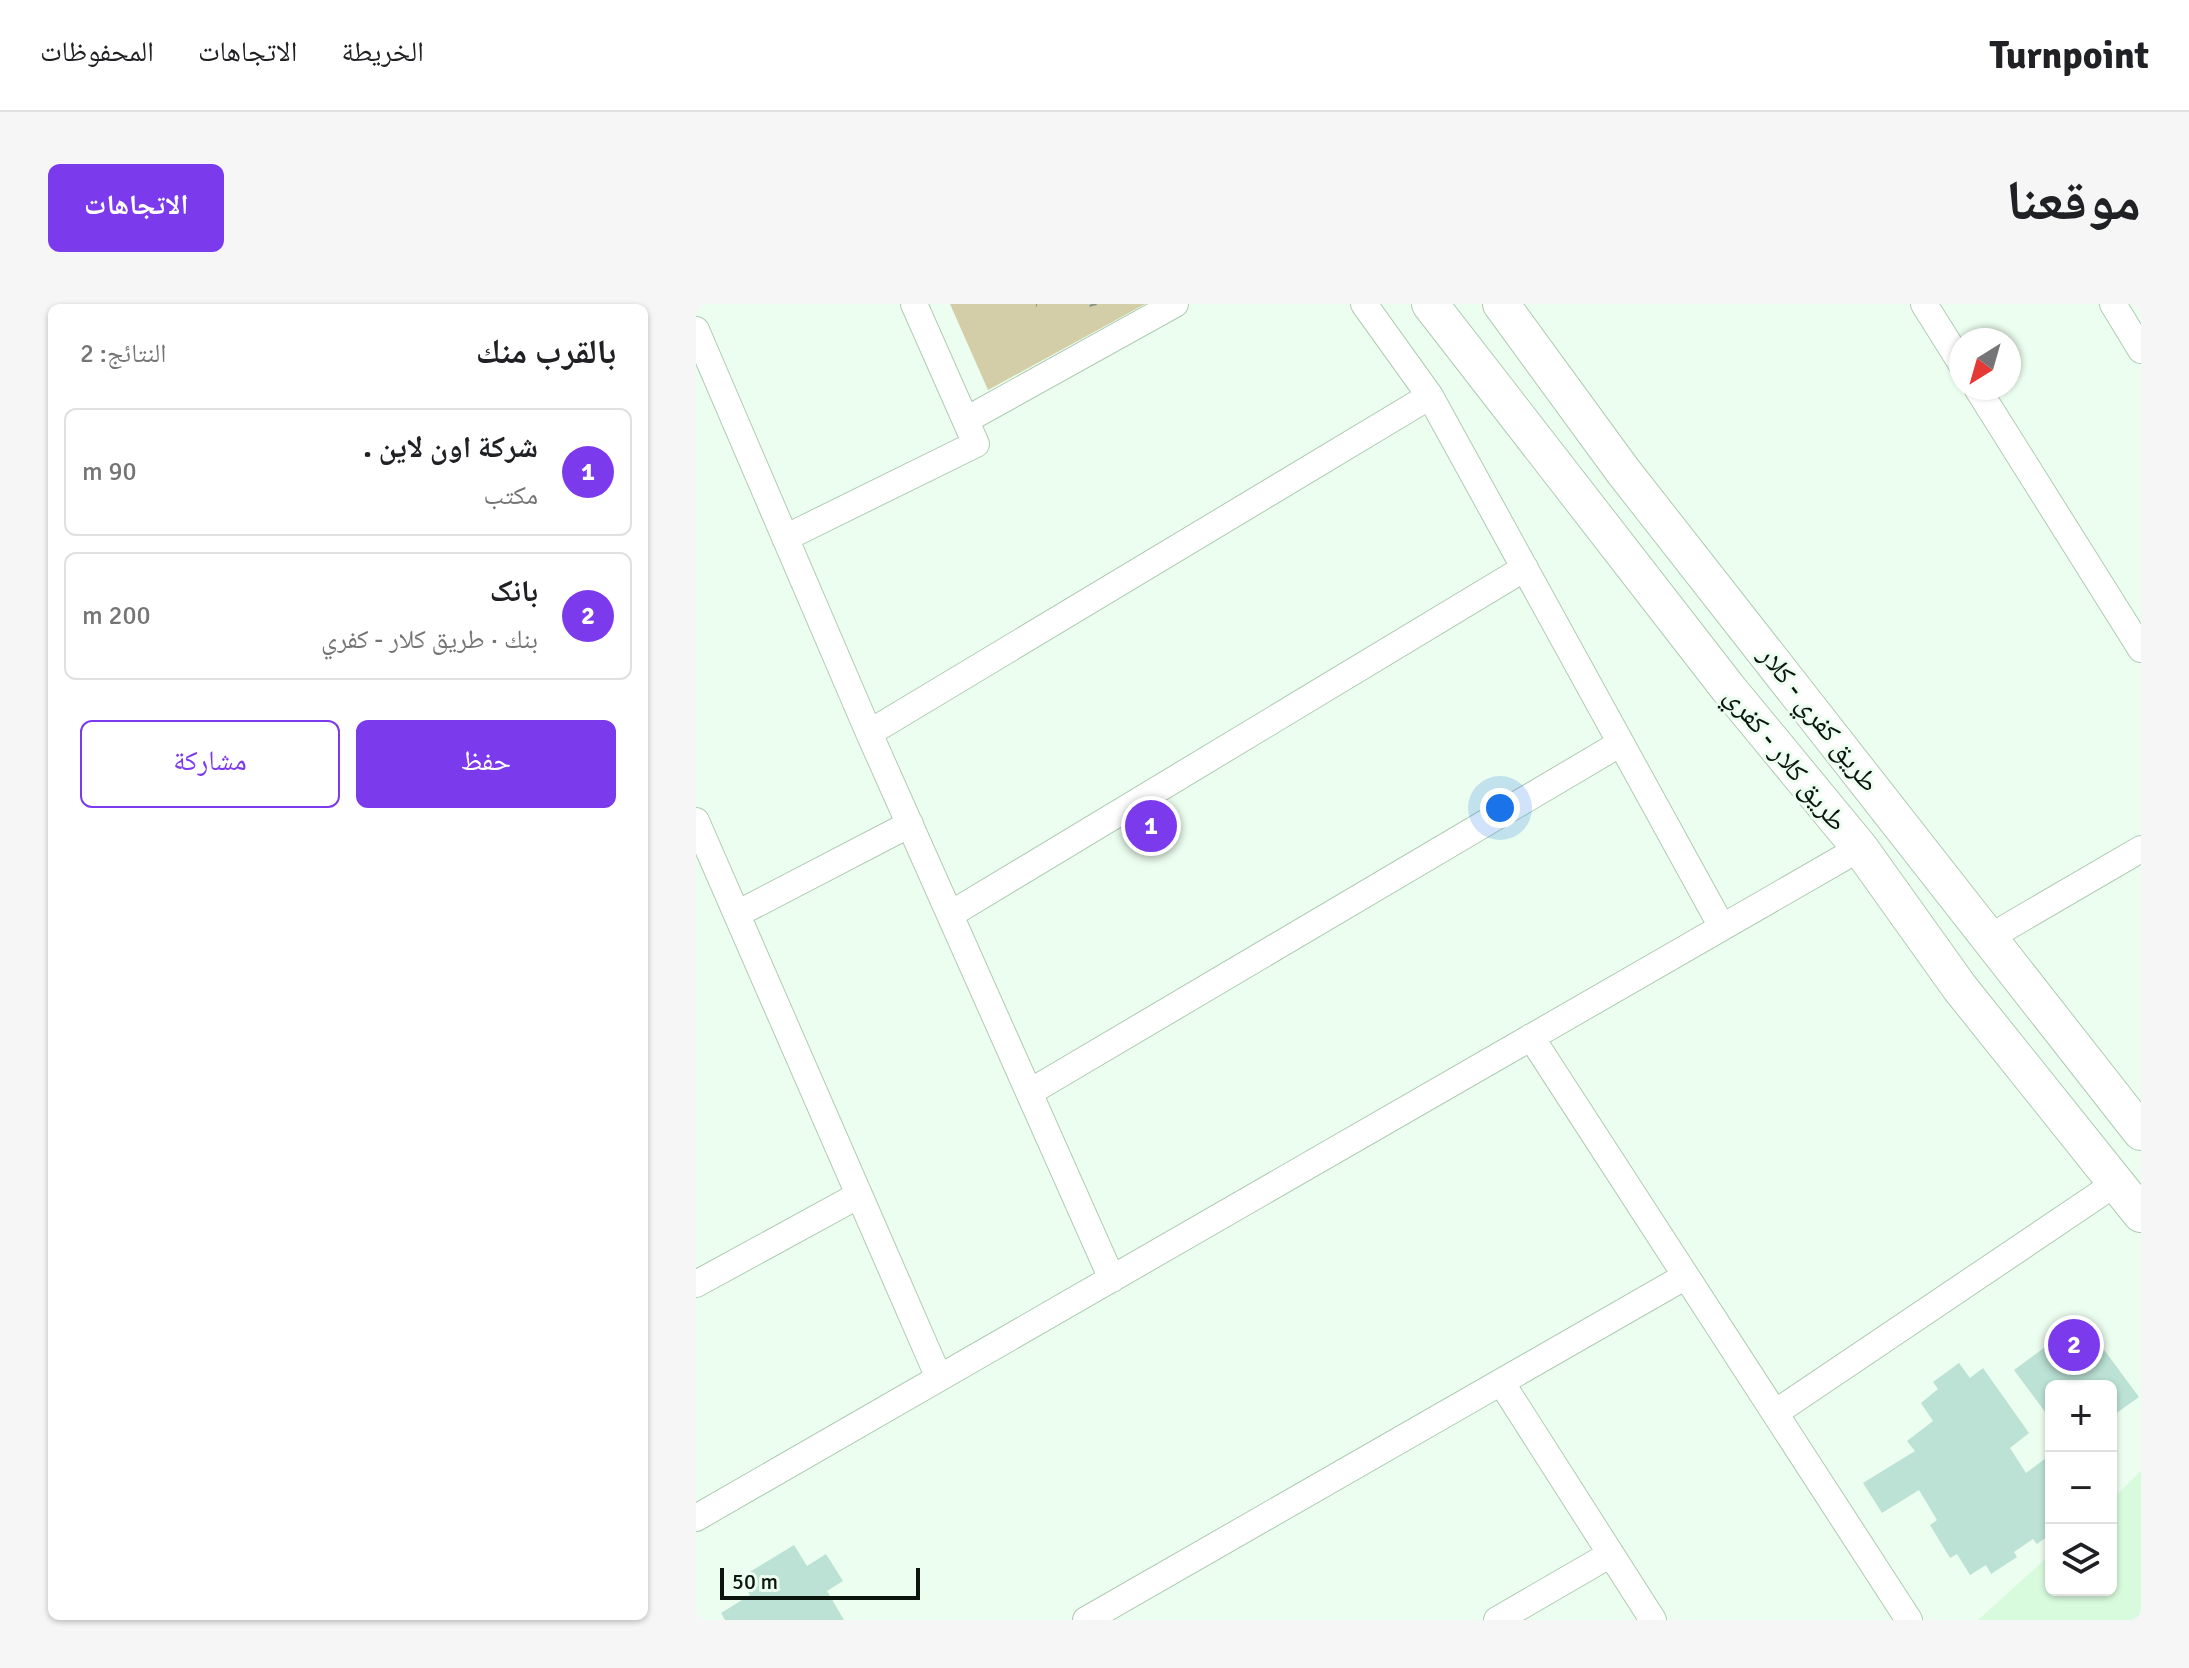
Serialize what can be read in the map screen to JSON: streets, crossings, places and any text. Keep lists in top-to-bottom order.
{
  "streets": {
    "main road": ["طريق كفري - كلار", "طريق كلار - كفري"]
  },
  "scale_bar": "50 m",
  "north": "bottom left",
  "page": {
    "header": "Turnpoint",
    "nav": ["الخريطة", "الاتجاهات", "المحفوظات"],
    "title": "موقعنا",
    "buttons": [
      "الاتجاهات",
      ["حفظ", "مشاركة"]
    ],
    "heading": ["بالقرب منك", "النتائج: 2"],
    "list": [
      {
        "mark": "1",
        "name": "شركة اون لاين .",
        "note": "مكتب",
        "value": "90 m"
      },
      {
        "mark": "2",
        "name": "بانک",
        "note": "بنك · طريق كلار - كفري",
        "value": "200 m"
      }
    ],
    "pins": ["1", "2"],
    "map_buttons": ["+", "−"],
    "scale": "50 m"
  }
}
